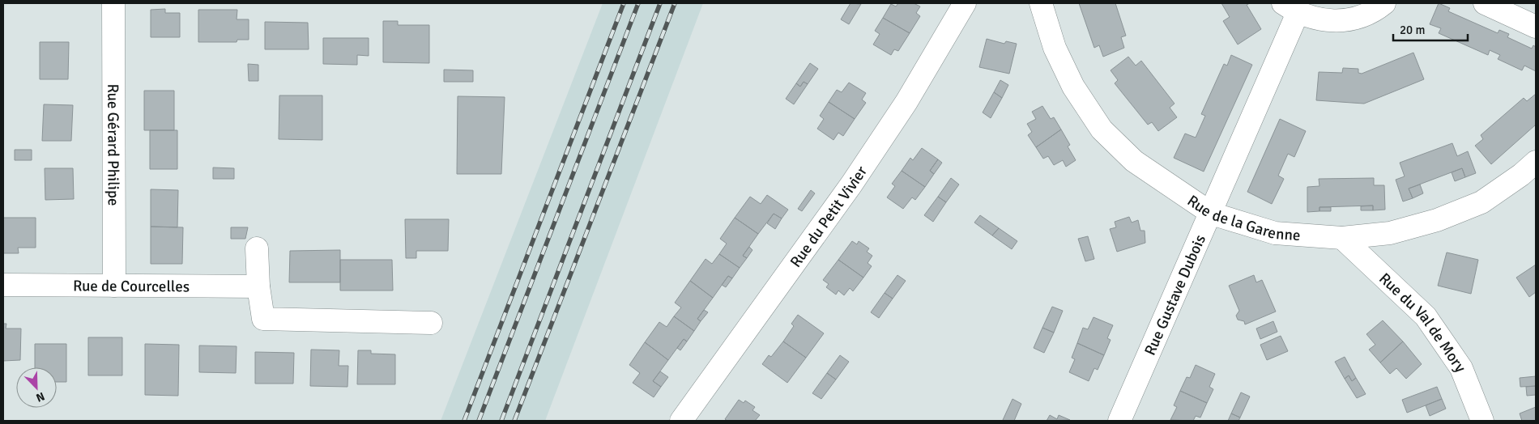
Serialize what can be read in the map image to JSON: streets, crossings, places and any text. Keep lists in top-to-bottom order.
{
  "streets": {
    "street": [
      "Rue Gérard Philipe",
      "Rue de la Garenne",
      "Rue du Petit Vivier",
      "Rue de Courcelles",
      "Rue Gustave Dubois",
      "Rue du Val de Mory"
    ]
  },
  "crossings": [
    ["Rue Gérard Philipe", "Rue de Courcelles"],
    ["Rue de la Garenne", "Rue Gustave Dubois"],
    ["Rue de la Garenne", "Rue du Val de Mory"]
  ],
  "scale_bar": "20 m",
  "north": "bottom right"
}
